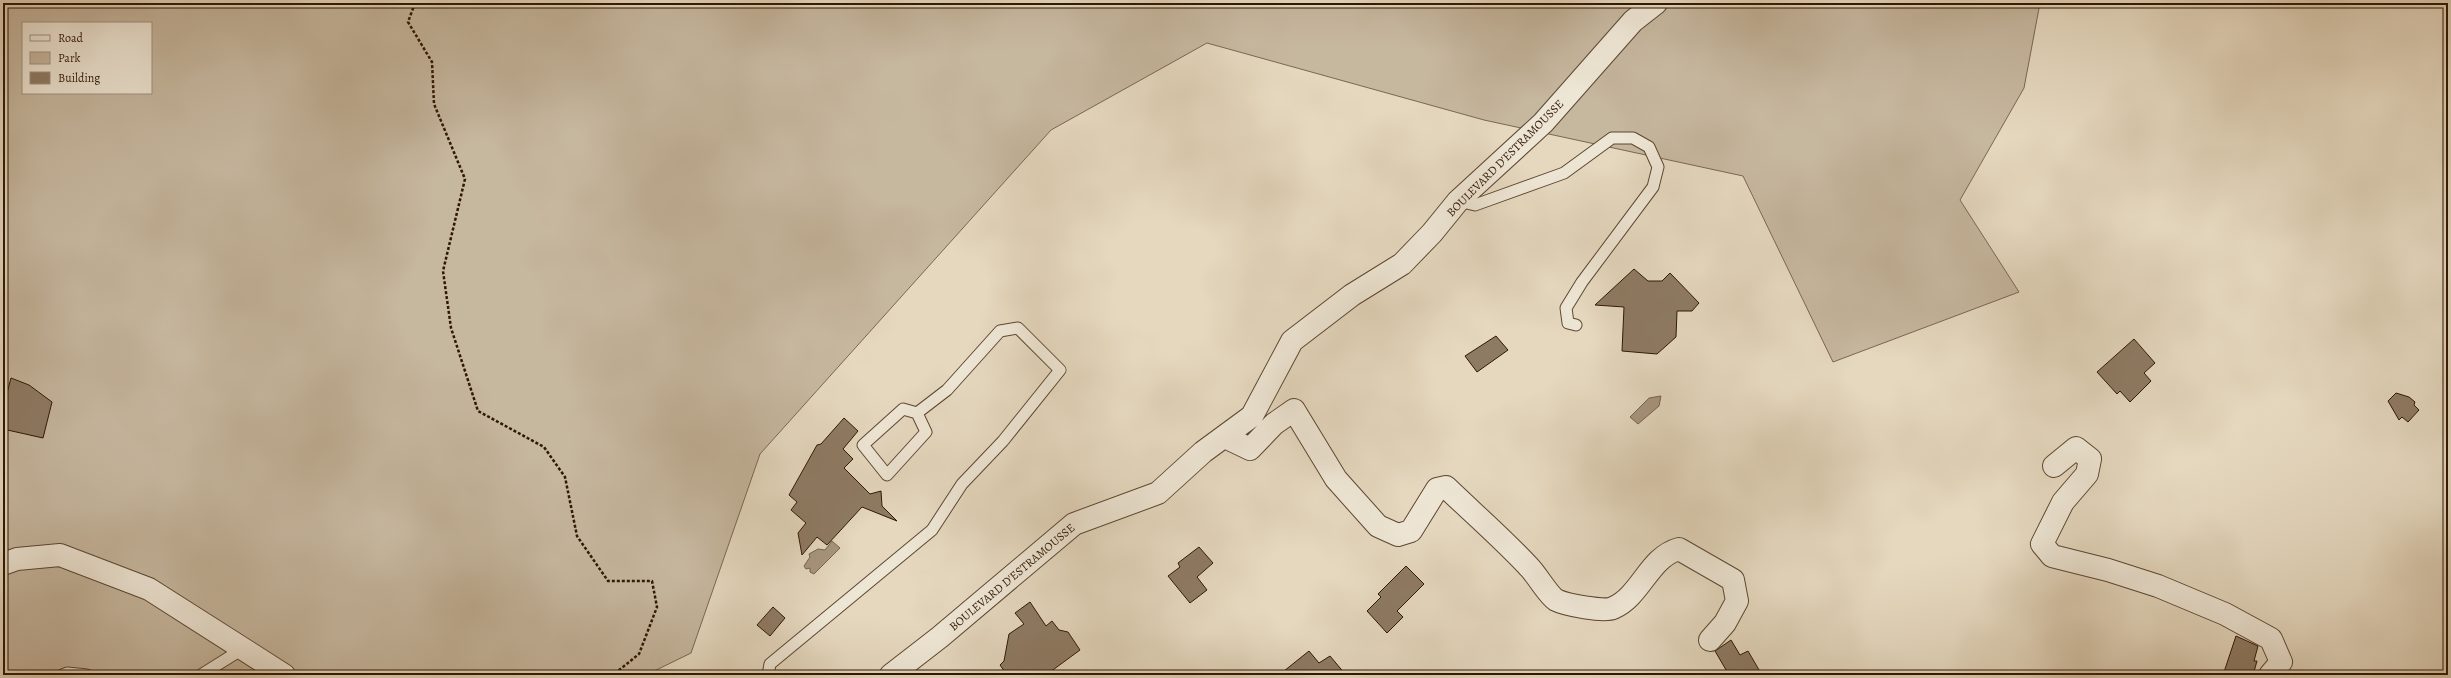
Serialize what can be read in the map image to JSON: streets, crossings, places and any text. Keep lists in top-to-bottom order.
{
  "streets": {
    "street": ["BOULEVARD D'ESTRAMOUSSE"]
  },
  "legend": ["Road", "Park", "Building"]
}
